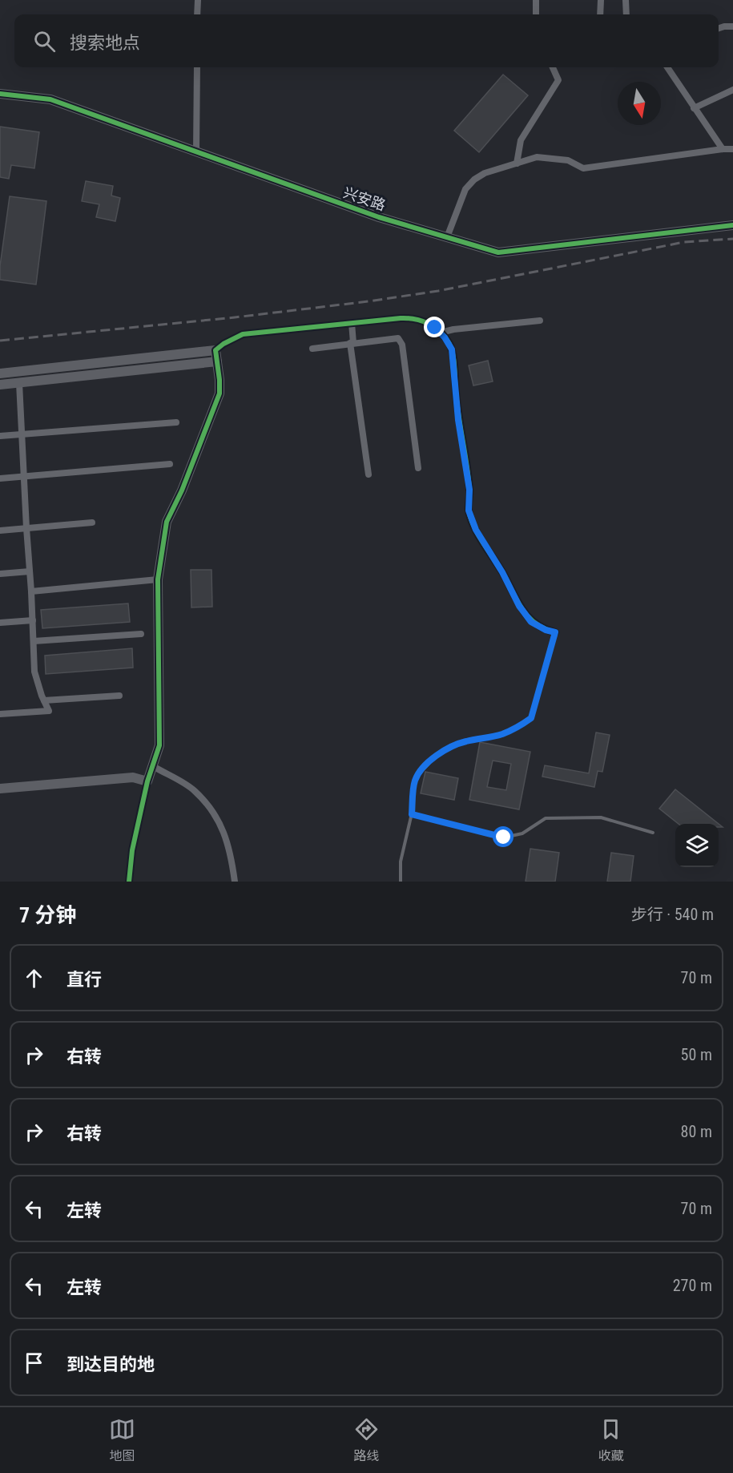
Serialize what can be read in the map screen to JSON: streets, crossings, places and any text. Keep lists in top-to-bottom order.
{
  "streets": {
    "street": ["兴安路"]
  },
  "north": "bottom",
  "page": {
    "search": "搜索地点",
    "heading": ["7 分钟", "步行 · 540 m"],
    "list": [
      ["直行", "70 m"],
      ["右转", "50 m"],
      ["右转", "80 m"],
      ["左转", "70 m"],
      ["左转", "270 m"],
      "到达目的地"
    ],
    "nav": ["地图", "路线", "收藏"]
  }
}
